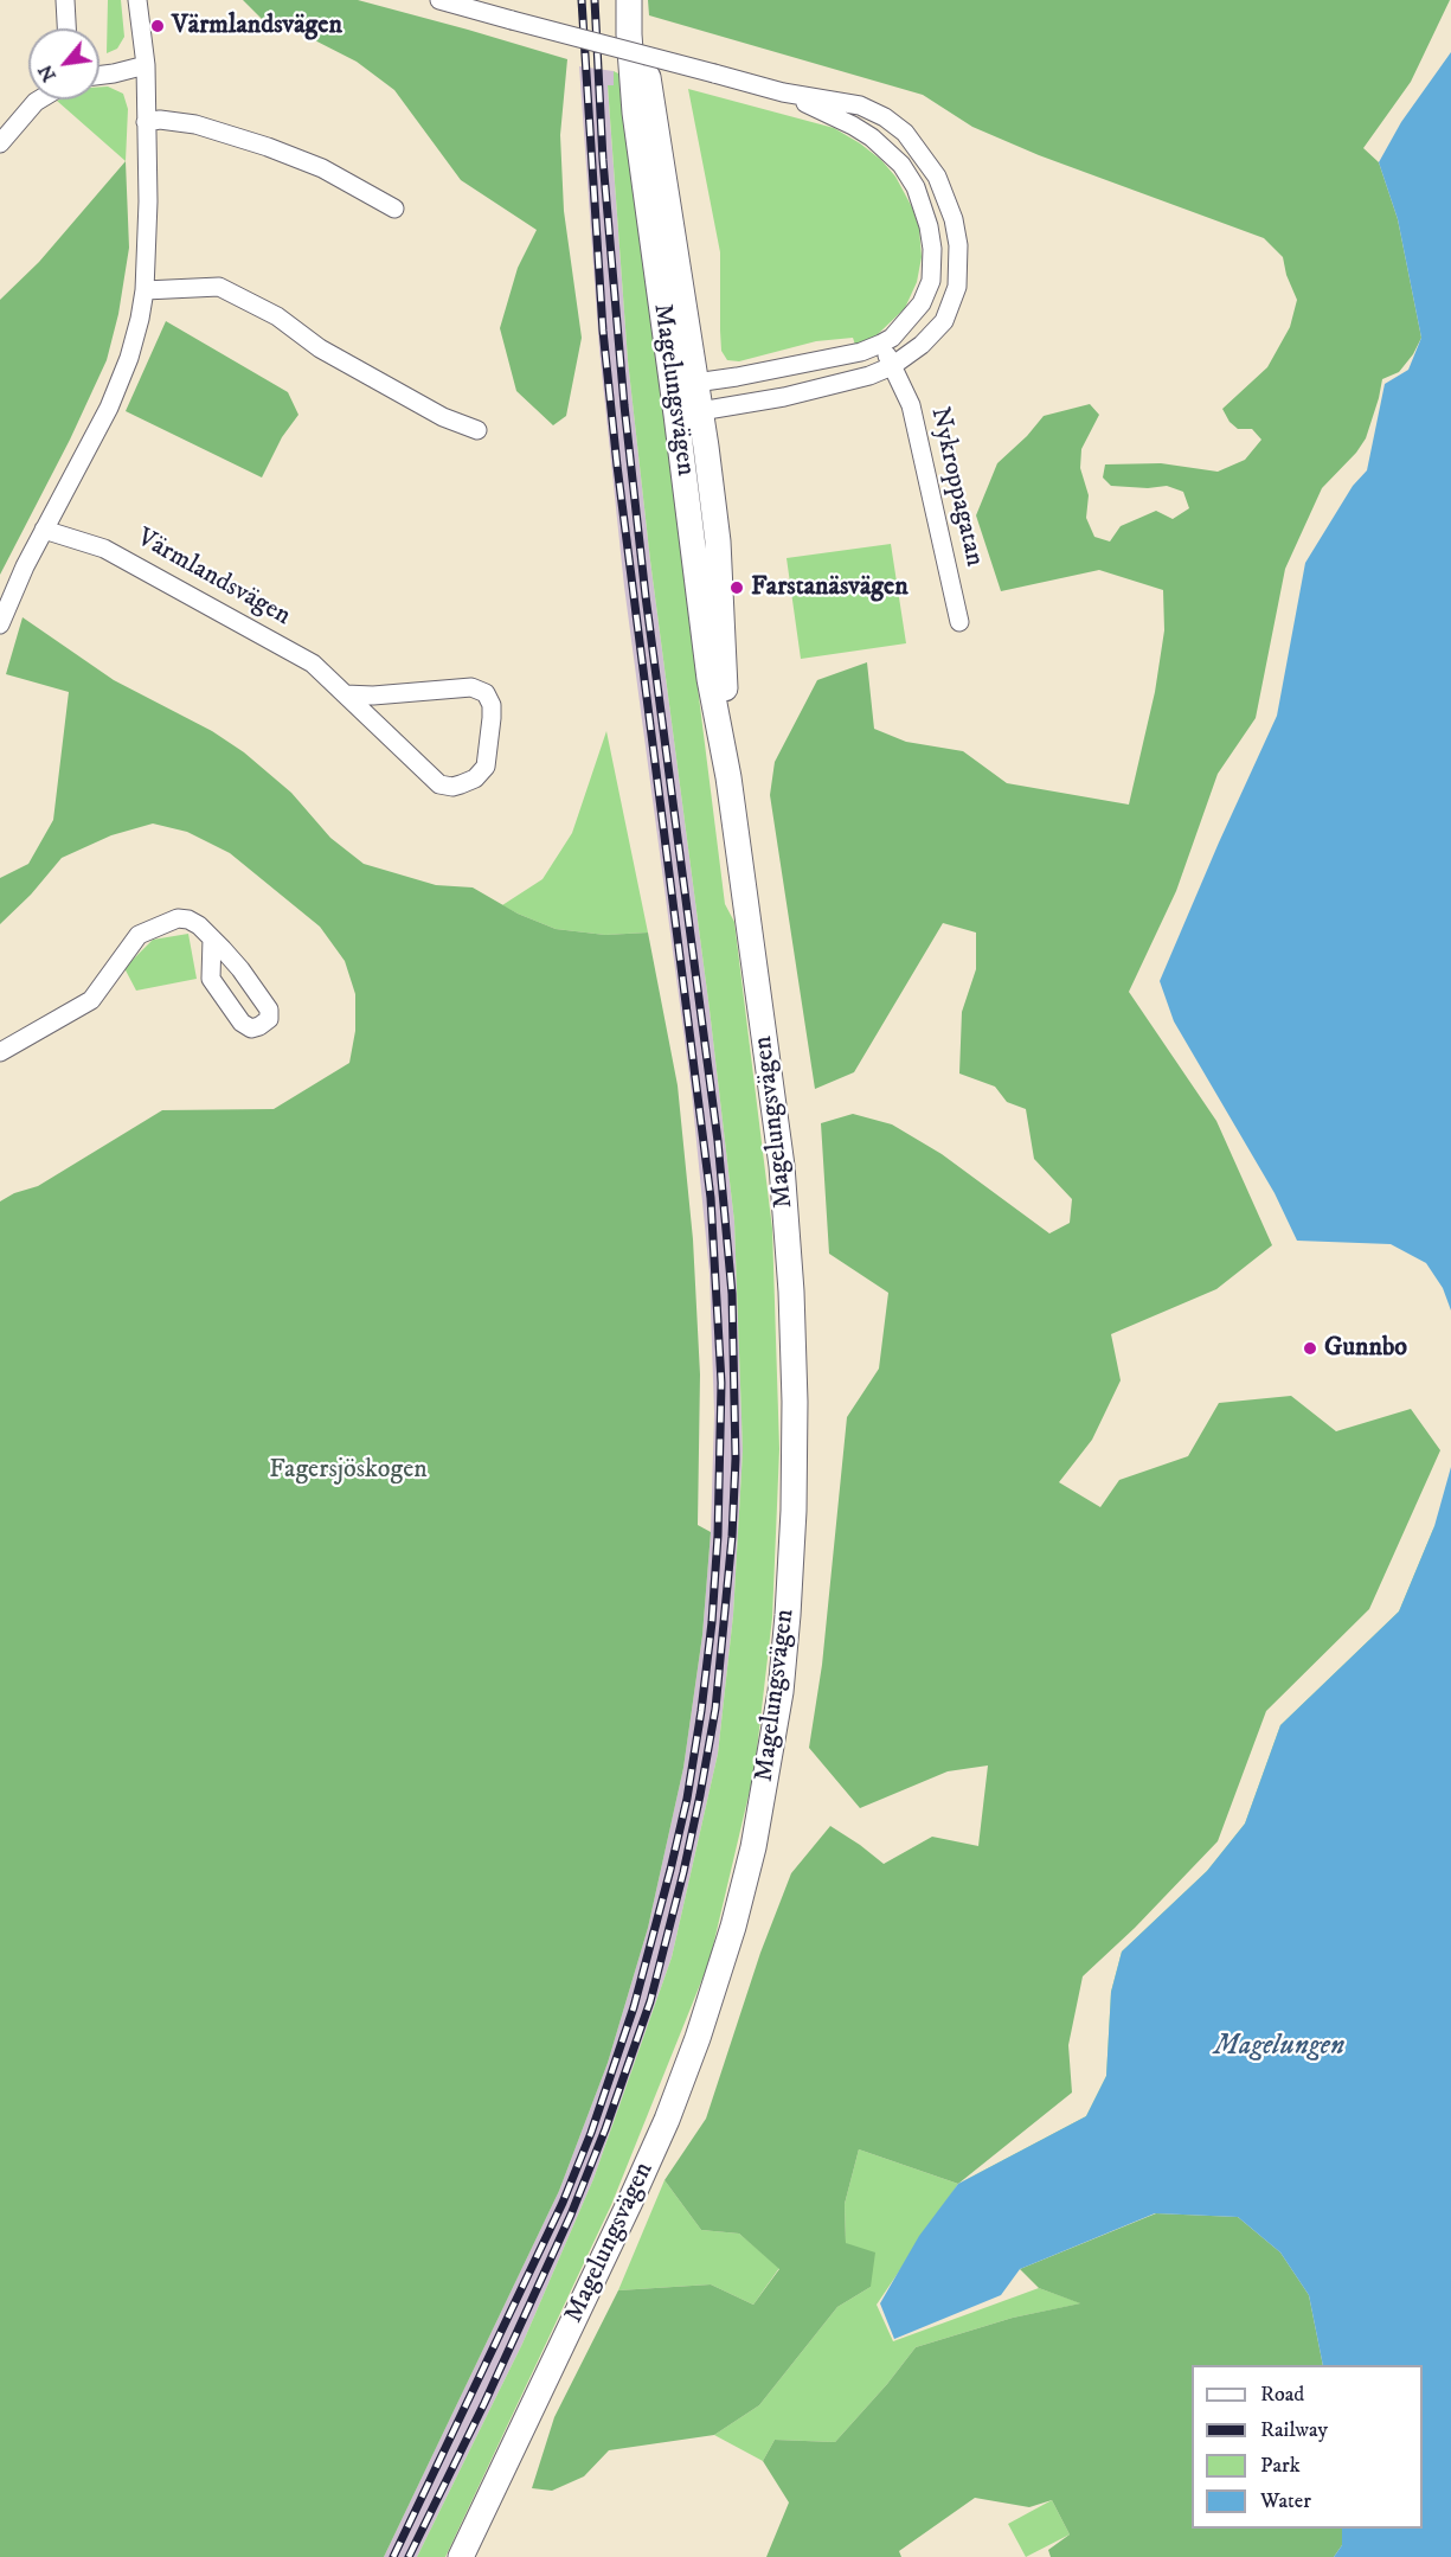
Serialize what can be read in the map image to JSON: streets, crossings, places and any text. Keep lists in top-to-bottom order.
{
  "streets": {
    "main road": ["Magelungsvägen"],
    "street": ["Nykroppagatan", "Värmlandsvägen"]
  },
  "water": ["Magelungen"],
  "parks": ["Fagersjöskogen"],
  "places": ["Värmlandsvägen", "Farstanäsvägen", "Gunnbo"],
  "legend": [
    "Road",
    "Railway",
    "Park",
    "Water"
  ],
  "north": "bottom left"
}
